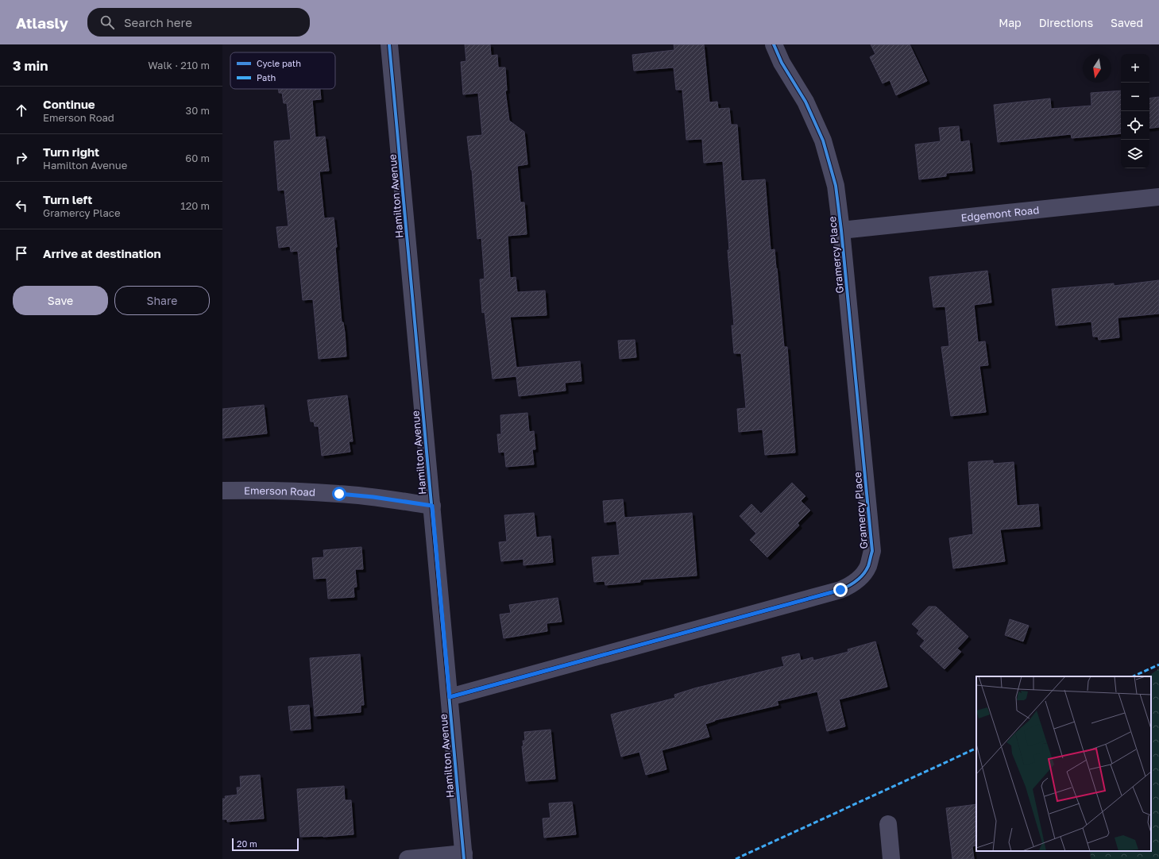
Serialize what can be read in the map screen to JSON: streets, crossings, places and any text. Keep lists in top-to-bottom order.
{
  "streets": {
    "street": [
      "Hamilton Avenue",
      "Edgemont Road",
      "Gramercy Place",
      "Emerson Road"
    ]
  },
  "crossings": [
    ["Hamilton Avenue", "Gramercy Place"],
    ["Hamilton Avenue", "Emerson Road"],
    ["Edgemont Road", "Gramercy Place"]
  ],
  "legend": ["Cycle path", "Path"],
  "scale_bar": "20 m",
  "north": "bottom",
  "page": {
    "header": "Atlasly",
    "search": "Search here",
    "nav": ["Map", "Directions", "Saved"],
    "heading": ["3 min", "Walk · 210 m"],
    "map_buttons": ["+", "−"],
    "list": [
      ["Continue", "Emerson Road", "30 m"],
      ["Turn right", "Hamilton Avenue", "60 m"],
      ["Turn left", "Gramercy Place", "120 m"],
      "Arrive at destination"
    ],
    "buttons": ["Save", "Share"],
    "scale": "20 m"
  }
}
